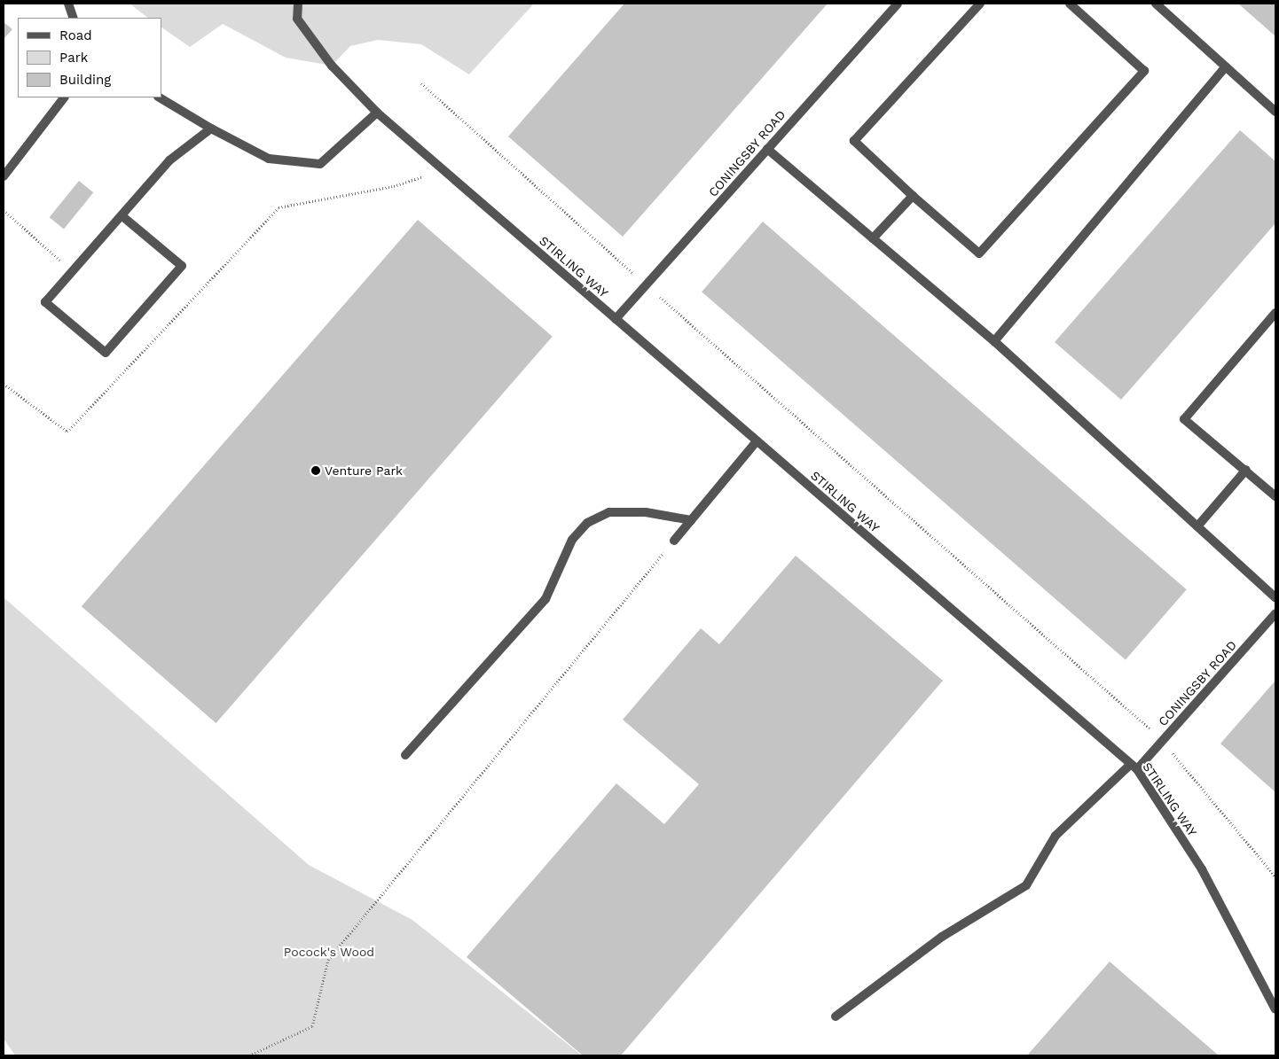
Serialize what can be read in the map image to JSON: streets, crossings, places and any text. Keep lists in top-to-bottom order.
{
  "streets": {
    "street": ["CONINGSBY ROAD", "STIRLING WAY"]
  },
  "crossings": [
    ["CONINGSBY ROAD", "STIRLING WAY"]
  ],
  "parks": ["Pocock's Wood"],
  "places": ["Venture Park"],
  "legend": ["Road", "Park", "Building"]
}
